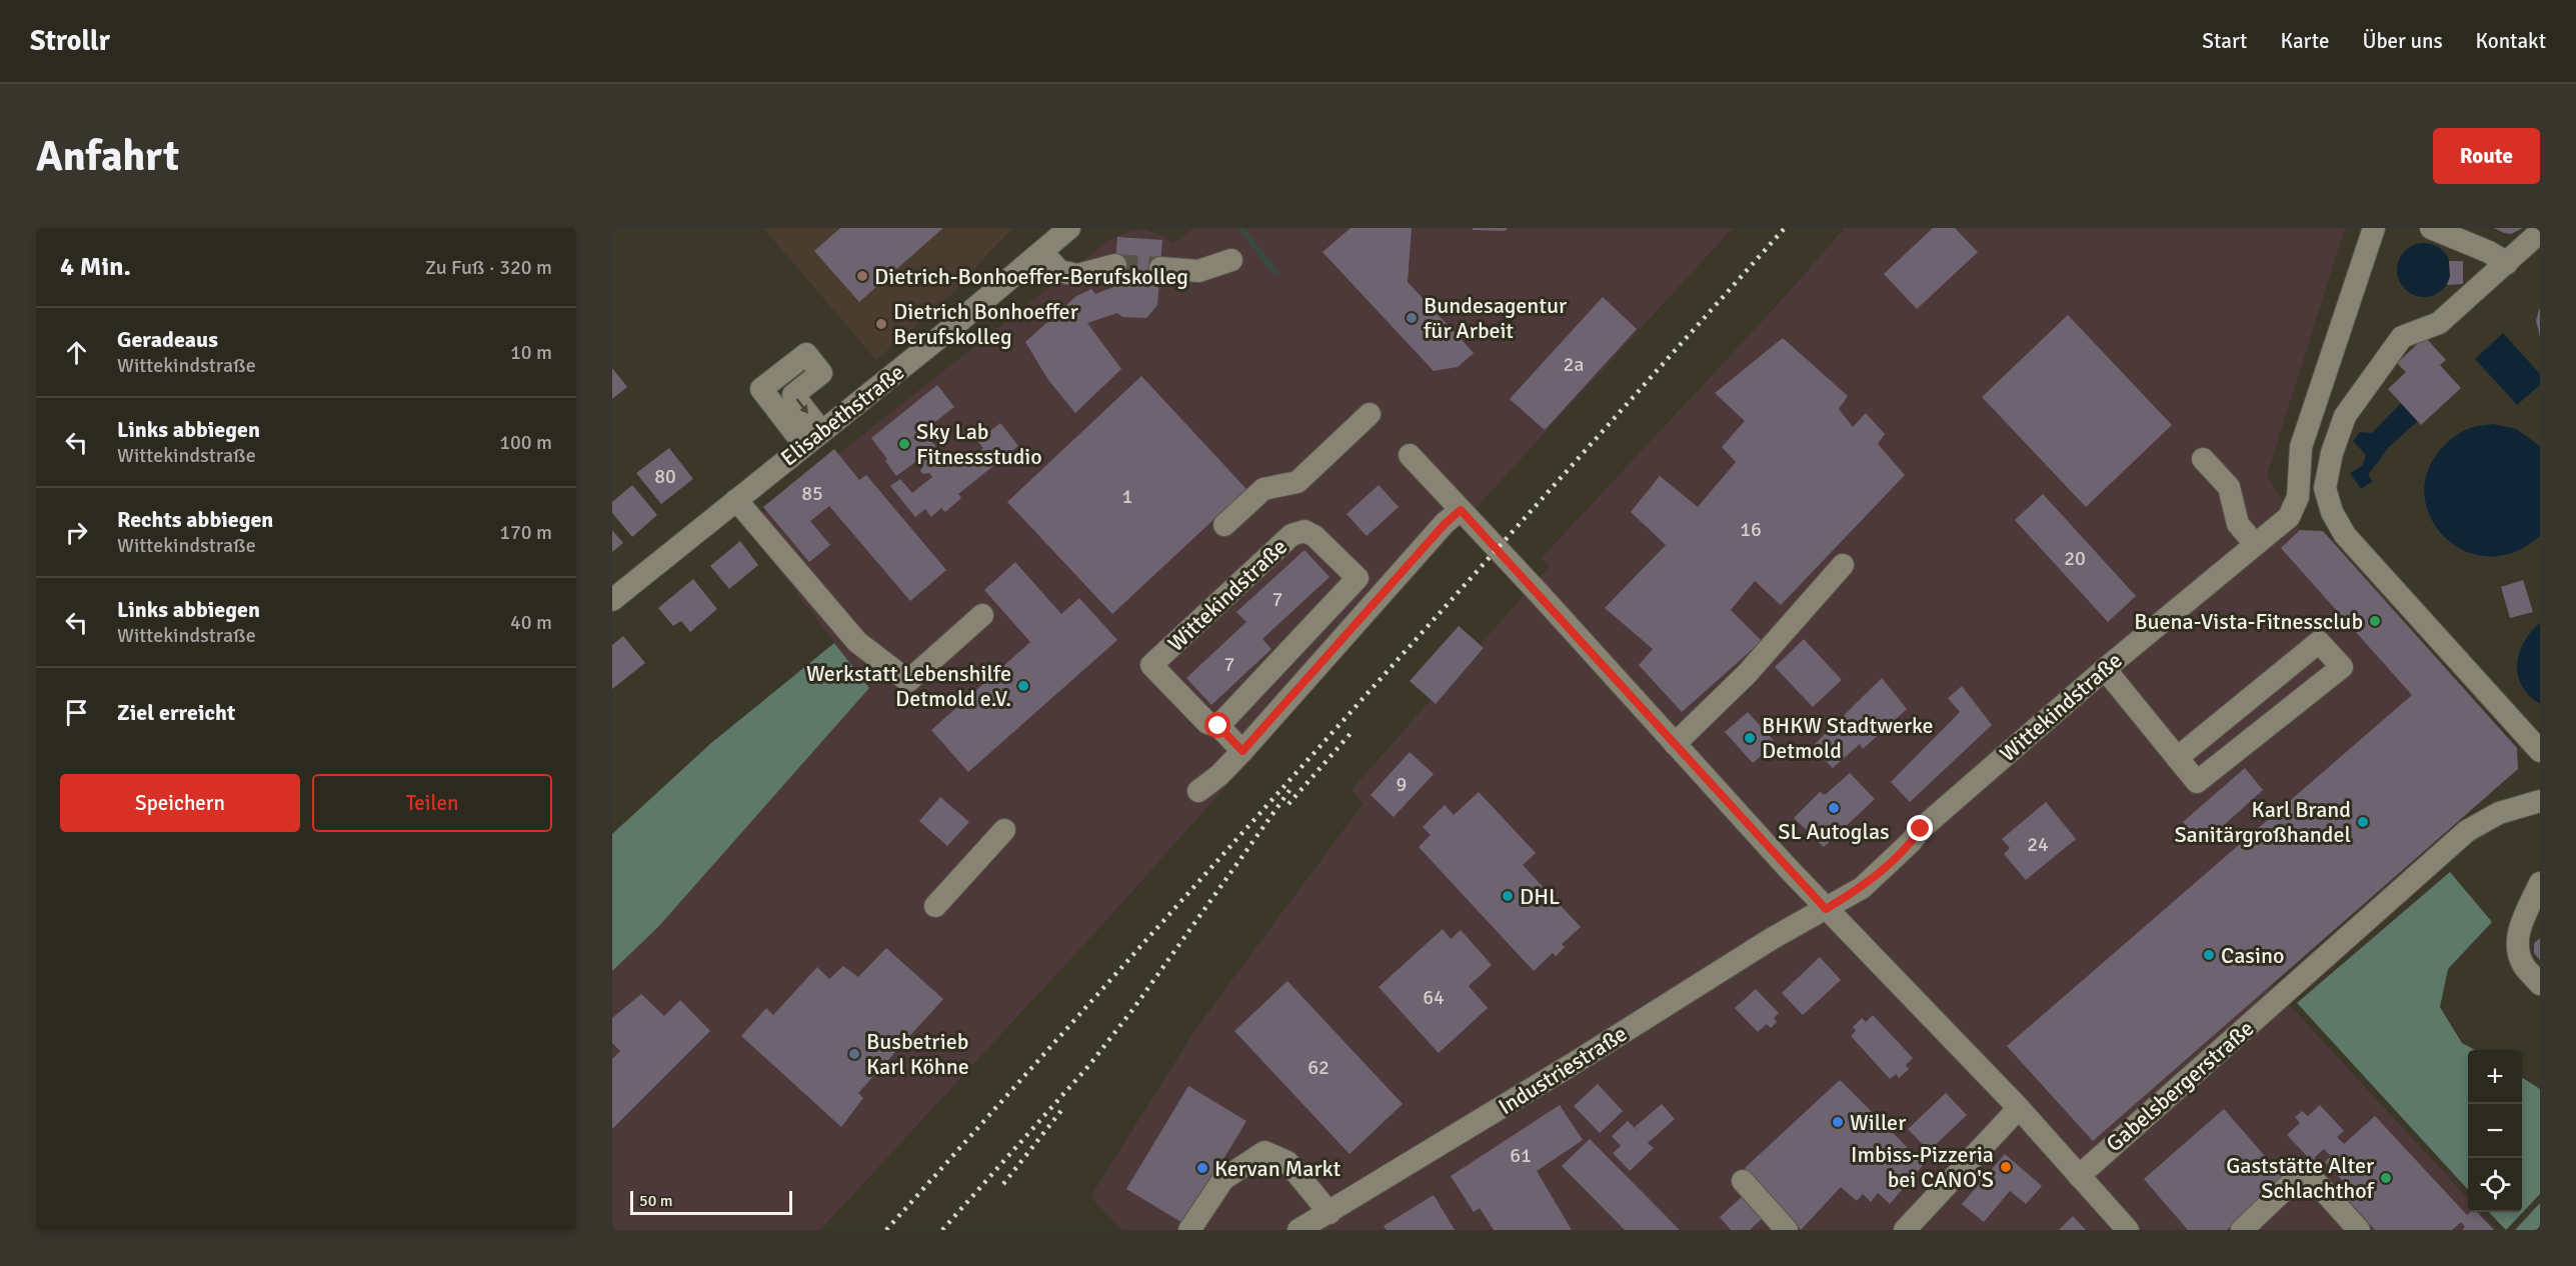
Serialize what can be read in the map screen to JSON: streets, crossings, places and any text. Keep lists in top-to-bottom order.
{
  "streets": {
    "street": [
      "Elisabethstraße",
      "Wittekindstraße",
      "Industriestraße",
      "Gabelsbergerstraße"
    ]
  },
  "crossings": [
    ["Wittekindstraße", "Industriestraße"]
  ],
  "places": [
    "Dietrich-Bonhoeffer-Berufskolleg",
    "Bundesagentur für Arbeit",
    "Dietrich Bonhoeffer Berufskolleg",
    "Sky Lab Fitnessstudio",
    "Buena-Vista-Fitnessclub",
    "Werkstatt Lebenshilfe Detmold e.V.",
    "BHKW Stadtwerke Detmold",
    "SL Autoglas",
    "Karl Brand Sanitärgroßhandel",
    "DHL",
    "Casino",
    "Busbetrieb Karl Köhne",
    "Willer",
    "Imbiss-Pizzeria bei CANO'S",
    "Kervan Markt",
    "Gaststätte Alter Schlachthof"
  ],
  "house_numbers": [
    "2a",
    "80",
    "85",
    "1",
    "16",
    "20",
    "7",
    "7",
    "9",
    "24",
    "64",
    "62",
    "61"
  ],
  "scale_bar": "50 m",
  "page": {
    "header": "Strollr",
    "nav": [
      "Start",
      "Karte",
      "Über uns",
      "Kontakt"
    ],
    "buttons": [
      "Route",
      ["Speichern", "Teilen"]
    ],
    "title": "Anfahrt",
    "heading": ["4 Min.", "Zu Fuß · 320 m"],
    "list": [
      ["Geradeaus", "Wittekindstraße", "10 m"],
      ["Links abbiegen", "Wittekindstraße", "100 m"],
      ["Rechts abbiegen", "Wittekindstraße", "170 m"],
      ["Links abbiegen", "Wittekindstraße", "40 m"],
      "Ziel erreicht"
    ],
    "map_buttons": ["+", "−"],
    "scale": "50 m"
  }
}
